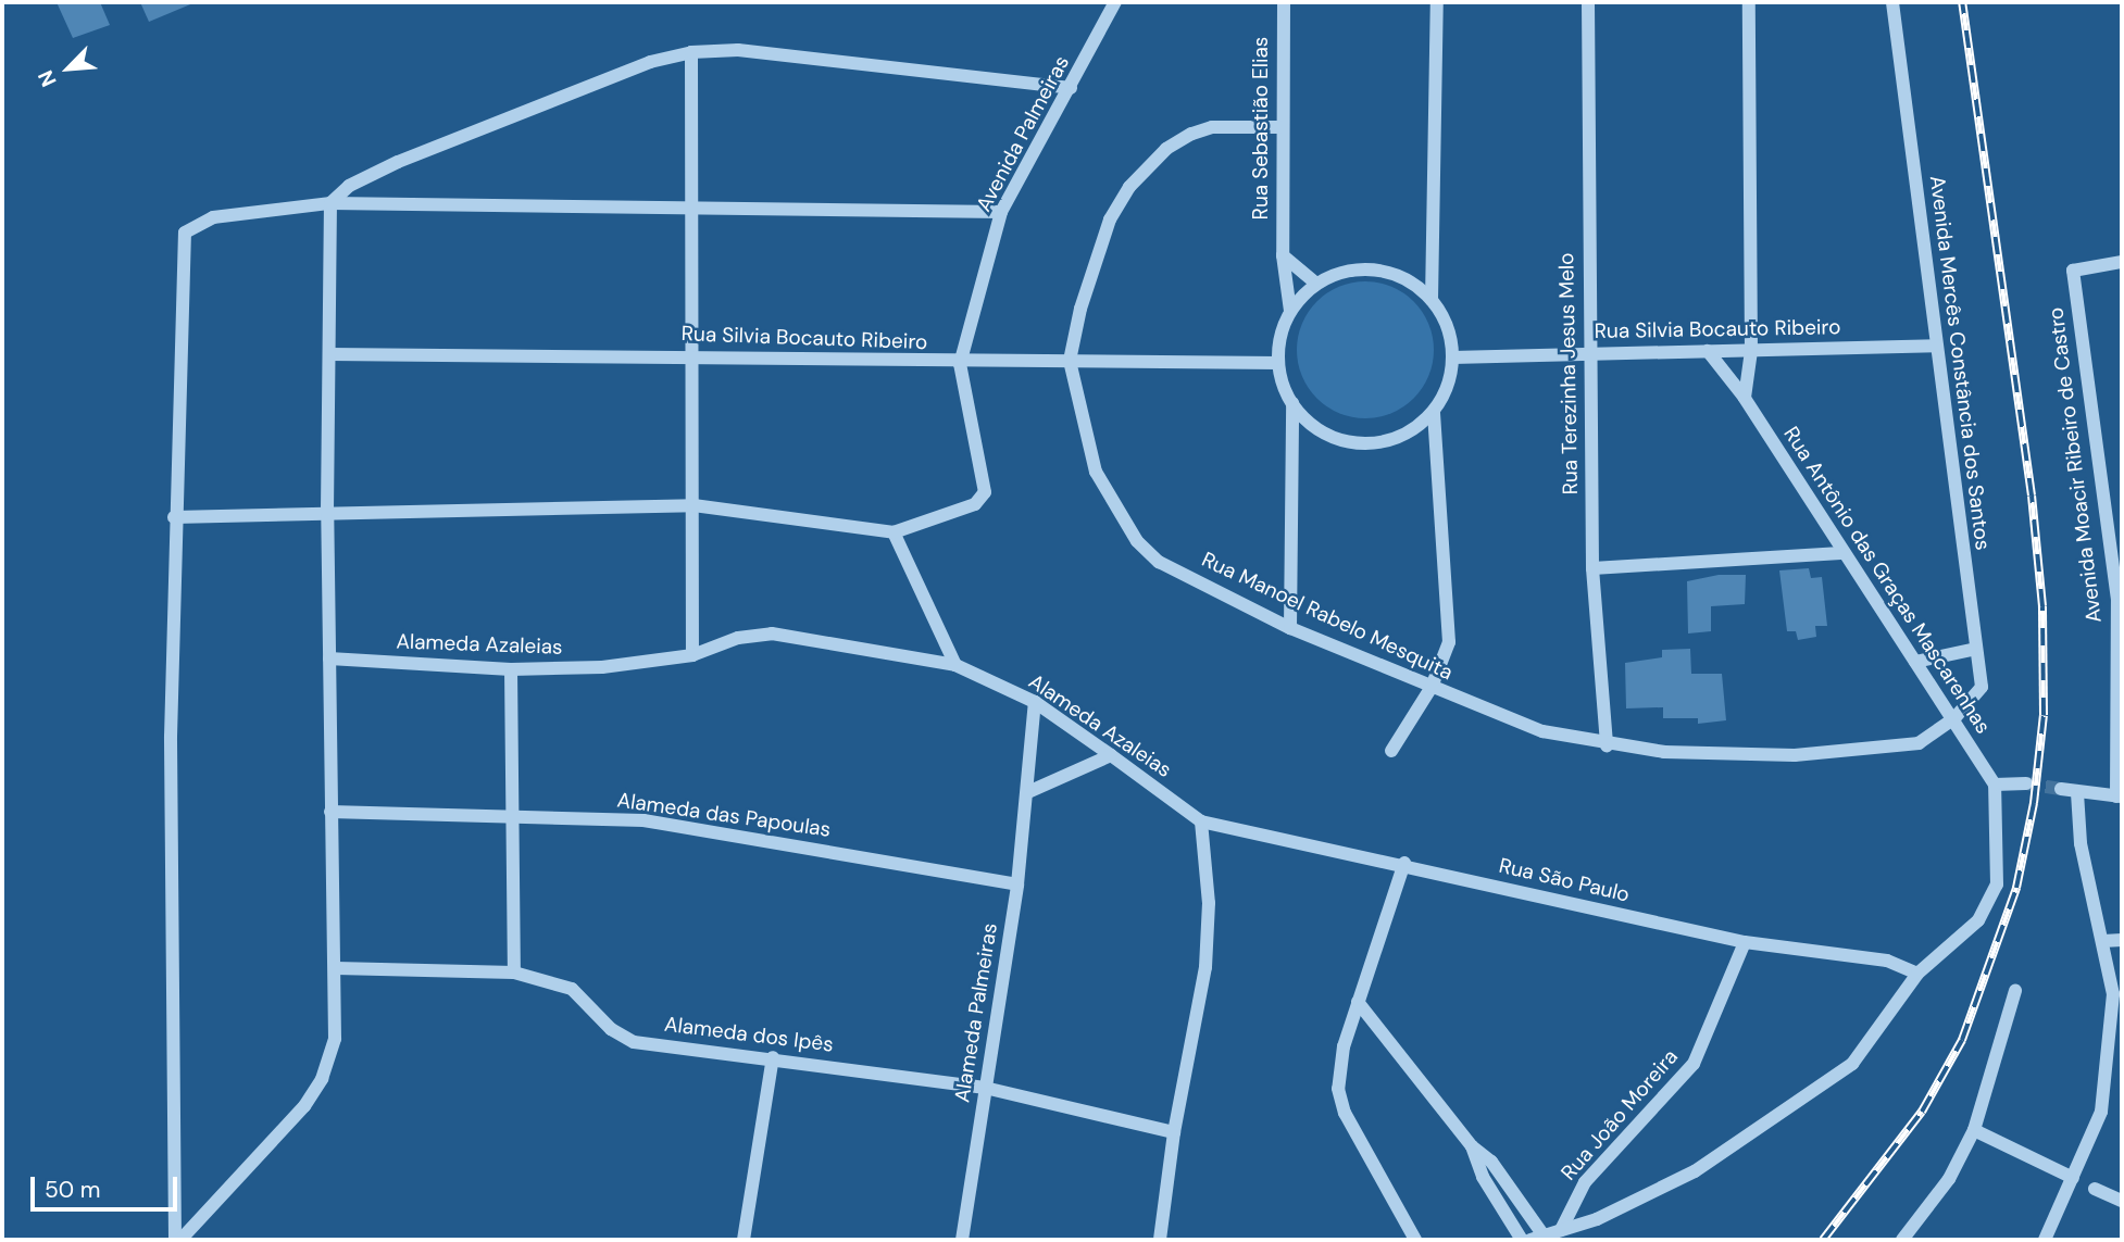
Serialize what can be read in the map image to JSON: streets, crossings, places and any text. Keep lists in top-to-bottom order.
{
  "streets": {
    "street": [
      "Rua Sebastião Elias",
      "Avenida Palmeiras",
      "Rua Silvia Bocauto Ribeiro",
      "Avenida Mercês Constância dos Santos",
      "Rua Terezinha Jesus Melo",
      "Avenida Moacir Ribeiro de Castro",
      "Rua Antônio das Graças Mascarenhas",
      "Rua Manoel Rabelo Mesquita",
      "Alameda Azaleias",
      "Alameda das Papoulas",
      "Rua São Paulo",
      "Alameda Palmeiras",
      "Alameda dos Ipês",
      "Rua João Moreira"
    ]
  },
  "crossings": [
    ["Rua Sebastião Elias", "Rua Silvia Bocauto Ribeiro"],
    ["Rua Sebastião Elias", "Rua Manoel Rabelo Mesquita"],
    ["Avenida Palmeiras", "Rua Silvia Bocauto Ribeiro"],
    ["Rua Silvia Bocauto Ribeiro", "Avenida Mercês Constância dos Santos"],
    ["Rua Silvia Bocauto Ribeiro", "Rua Terezinha Jesus Melo"],
    ["Rua Silvia Bocauto Ribeiro", "Rua Antônio das Graças Mascarenhas"],
    ["Rua Silvia Bocauto Ribeiro", "Rua Manoel Rabelo Mesquita"],
    ["Avenida Mercês Constância dos Santos", "Rua Antônio das Graças Mascarenhas"],
    ["Avenida Mercês Constância dos Santos", "Rua Manoel Rabelo Mesquita"],
    ["Rua Terezinha Jesus Melo", "Rua Manoel Rabelo Mesquita"],
    ["Rua Antônio das Graças Mascarenhas", "Rua Manoel Rabelo Mesquita"],
    ["Alameda Azaleias", "Rua São Paulo"],
    ["Alameda Azaleias", "Alameda Palmeiras"],
    ["Alameda das Papoulas", "Alameda Palmeiras"],
    ["Rua São Paulo", "Rua João Moreira"],
    ["Alameda Palmeiras", "Alameda dos Ipês"]
  ],
  "scale_bar": "50 m",
  "north": "bottom left"
}
